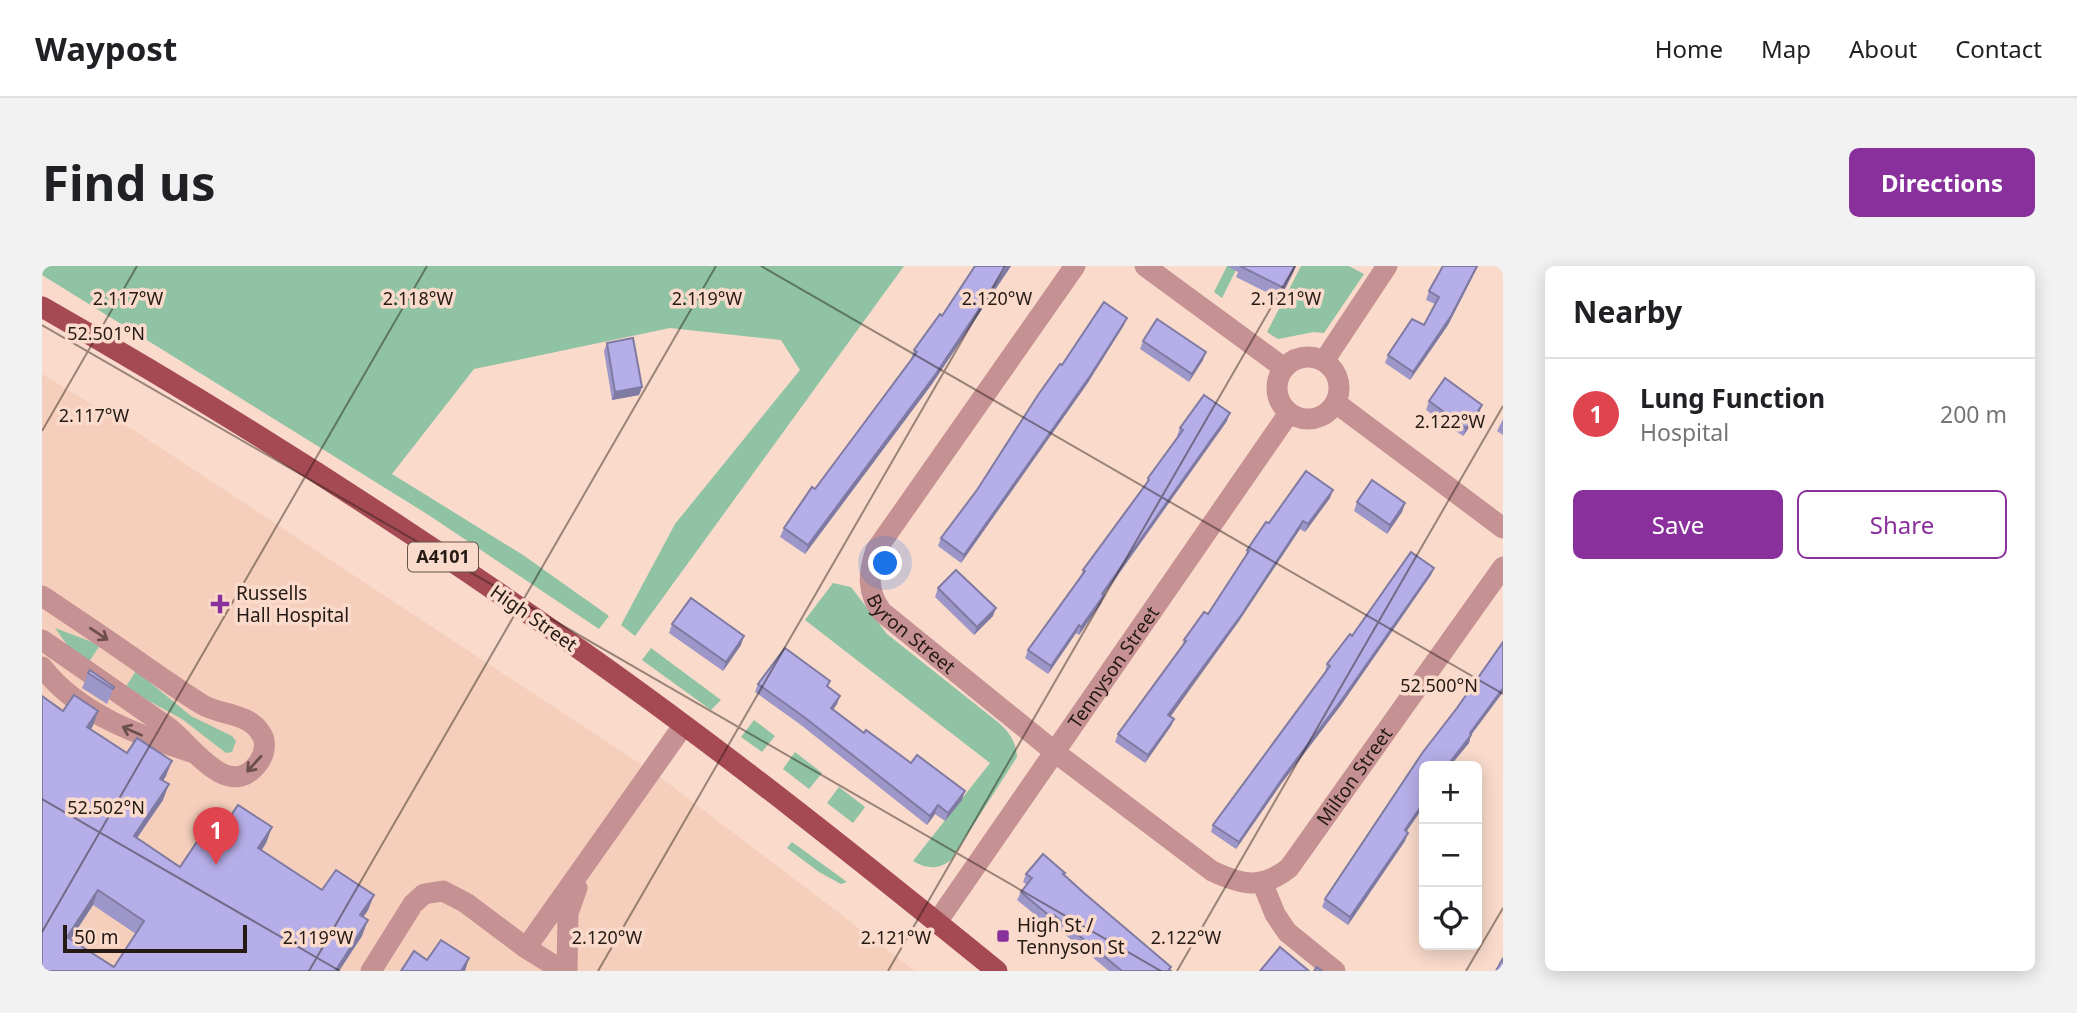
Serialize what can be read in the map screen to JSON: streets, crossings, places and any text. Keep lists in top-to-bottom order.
{
  "streets": {
    "main road": ["A4101", "High Street"],
    "street": ["Byron Street", "Tennyson Street", "Milton Street"]
  },
  "crossings": [
    ["High Street", "Tennyson Street"],
    ["Byron Street", "Tennyson Street"],
    ["Byron Street", "Milton Street"]
  ],
  "places": {
    "health": ["Russells Hall Hospital"],
    "transit": ["High St / Tennyson St"]
  },
  "scale_bar": "50 m",
  "page": {
    "header": "Waypost",
    "nav": [
      "Home",
      "Map",
      "About",
      "Contact"
    ],
    "buttons": [
      "Directions",
      ["Save", "Share"]
    ],
    "title": "Find us",
    "heading": "Nearby",
    "list": [
      {
        "mark": "1",
        "name": "Lung Function",
        "note": "Hospital",
        "value": "200 m"
      }
    ],
    "map_buttons": ["+", "−"],
    "pins": "1",
    "scale": "50 m"
  },
  "coordinates": [
    "2.117°W",
    "2.118°W",
    "2.119°W",
    "2.120°W",
    "2.121°W",
    "52.501°N",
    "2.122°W",
    "52.500°N",
    "52.502°N"
  ]
}
